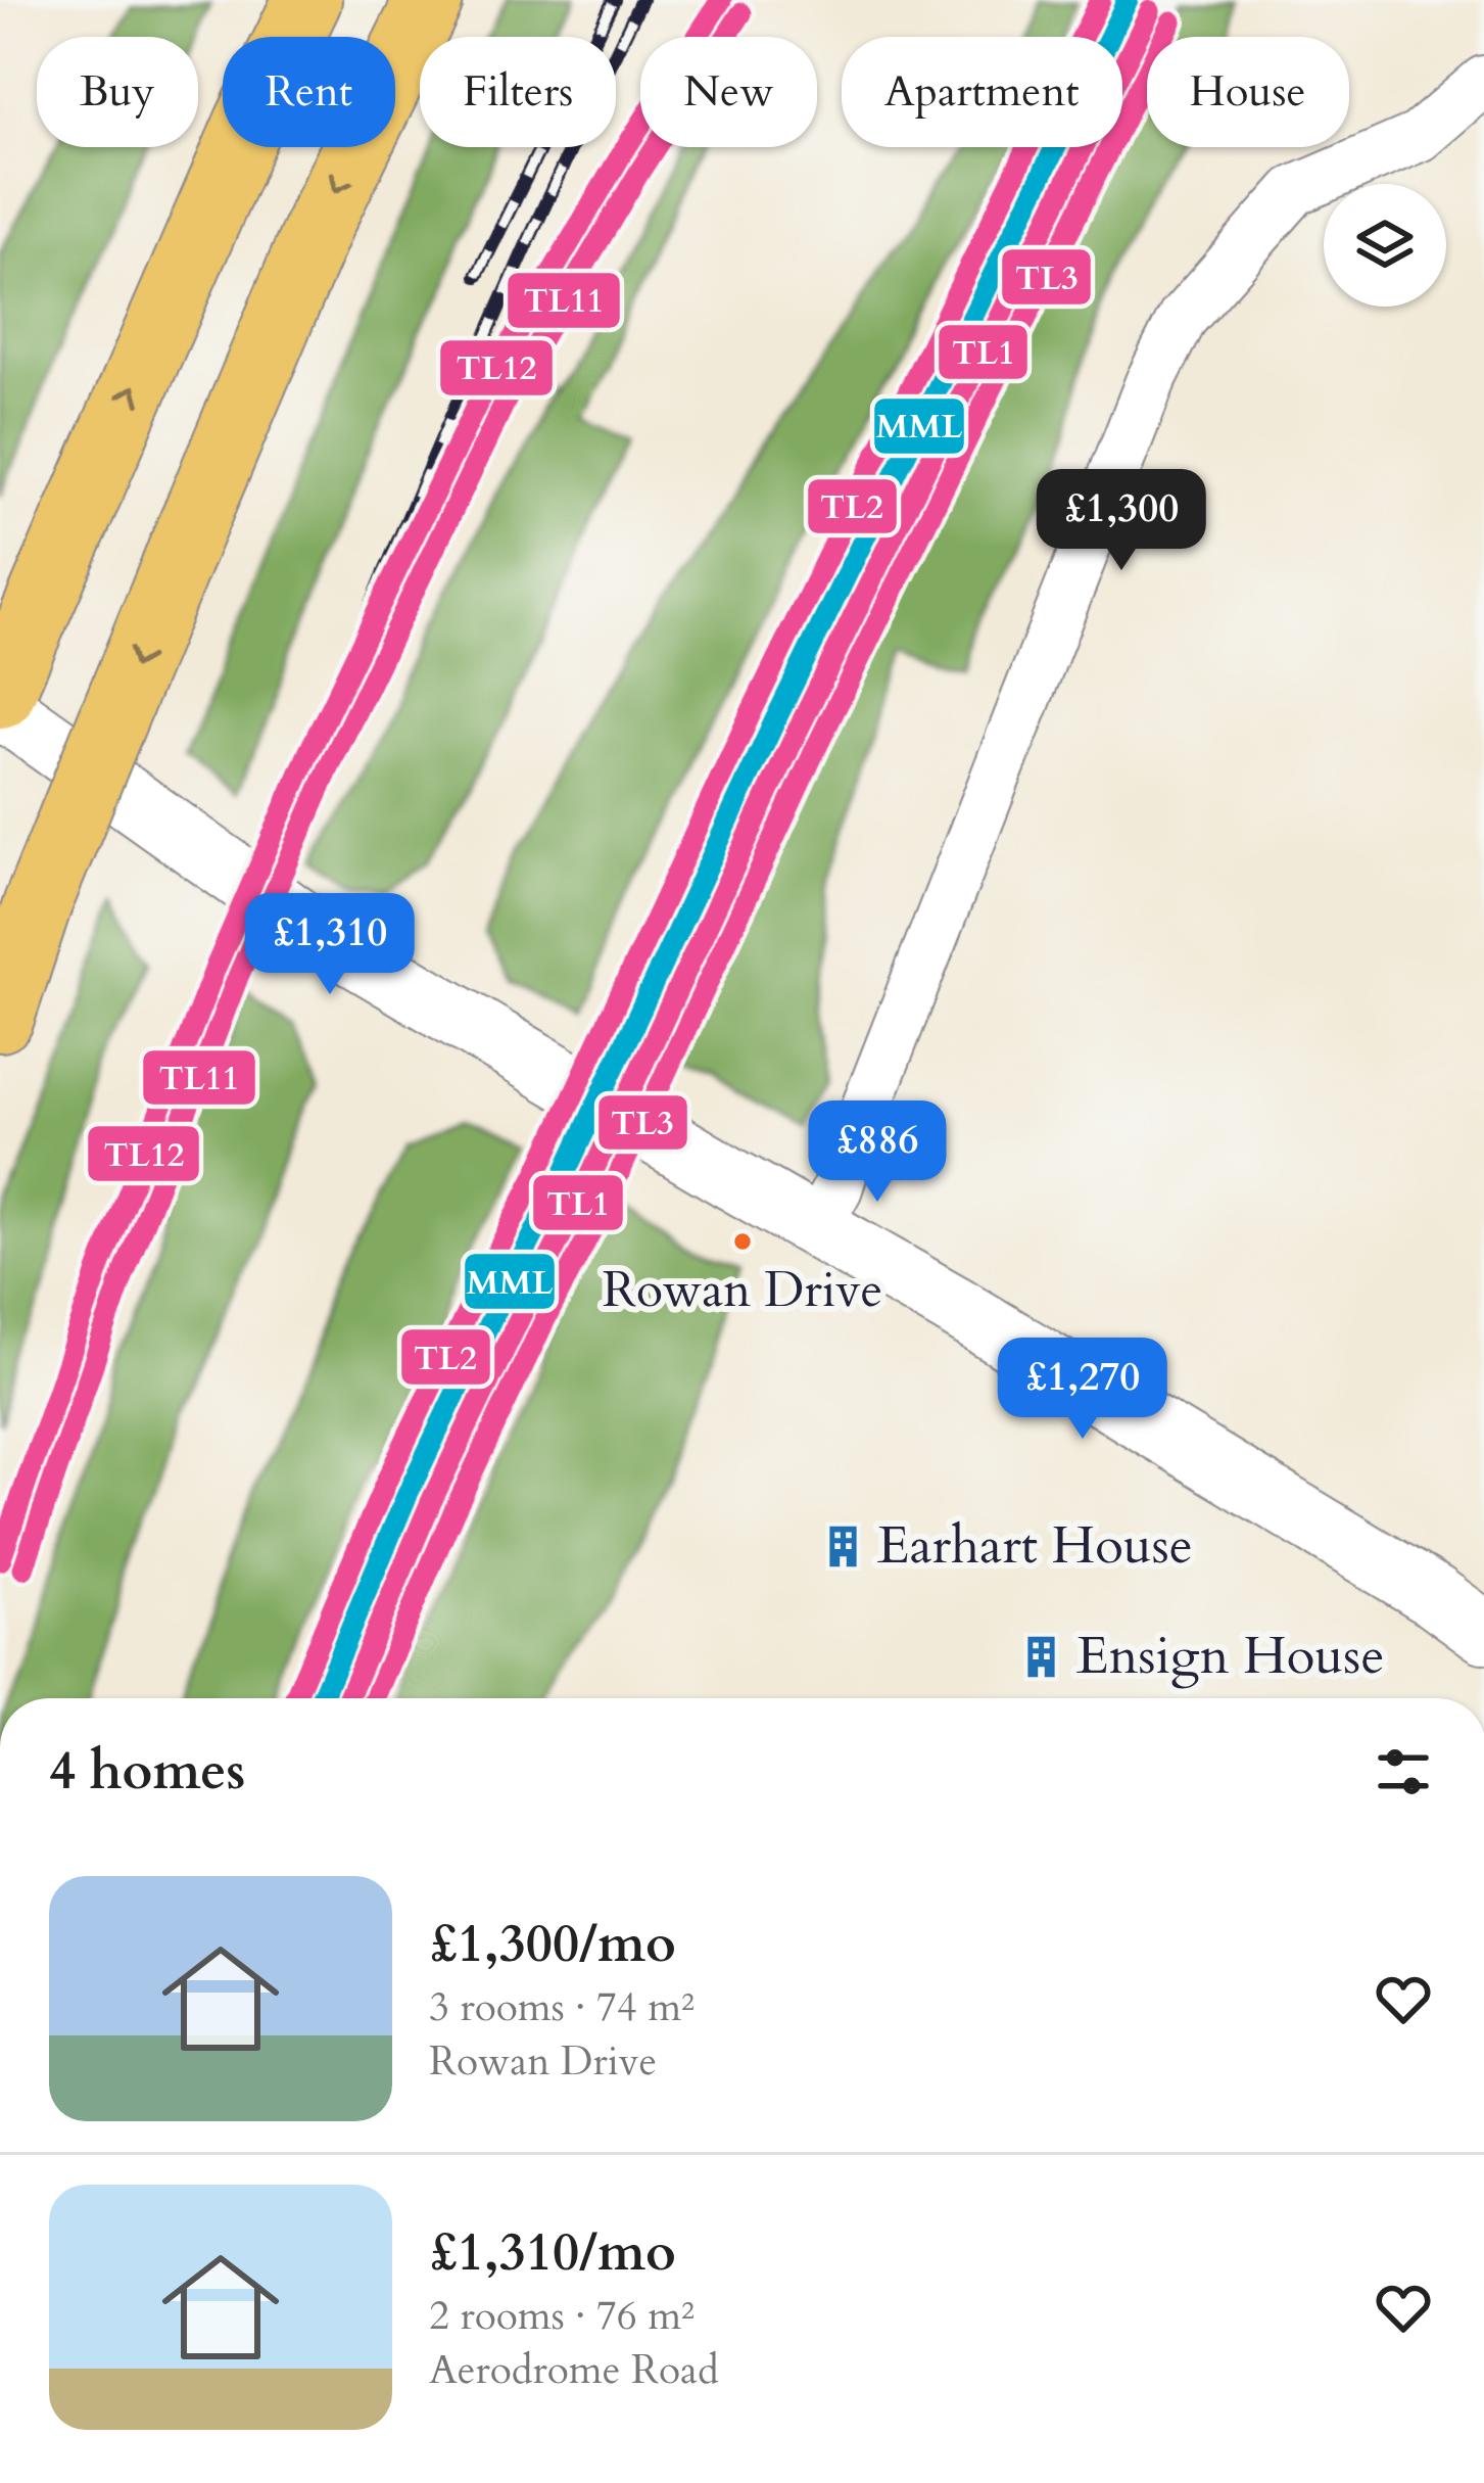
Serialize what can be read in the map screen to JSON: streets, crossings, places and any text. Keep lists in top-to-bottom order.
{
  "places": {
    "other": ["Rowan Drive"],
    "building": ["Earhart House", "Ensign House"]
  },
  "lines": [
    "transit line MML",
    "transit line TL2",
    "transit line TL12",
    "transit line TL1",
    "transit line TL11",
    "transit line TL3"
  ],
  "page": {
    "chip": [
      "Buy",
      "Rent",
      "Filters",
      "New",
      "Apartment",
      "House"
    ],
    "price": [
      "£1,300",
      "£1,310",
      "£886",
      "£1,270"
    ],
    "heading": "4 homes",
    "list": [
      {
        "name": "£1,300/mo",
        "note": "3 rooms · 74 m² · Rowan Drive"
      },
      {
        "name": "£1,310/mo",
        "note": "2 rooms · 76 m² · Aerodrome Road"
      }
    ]
  }
}
